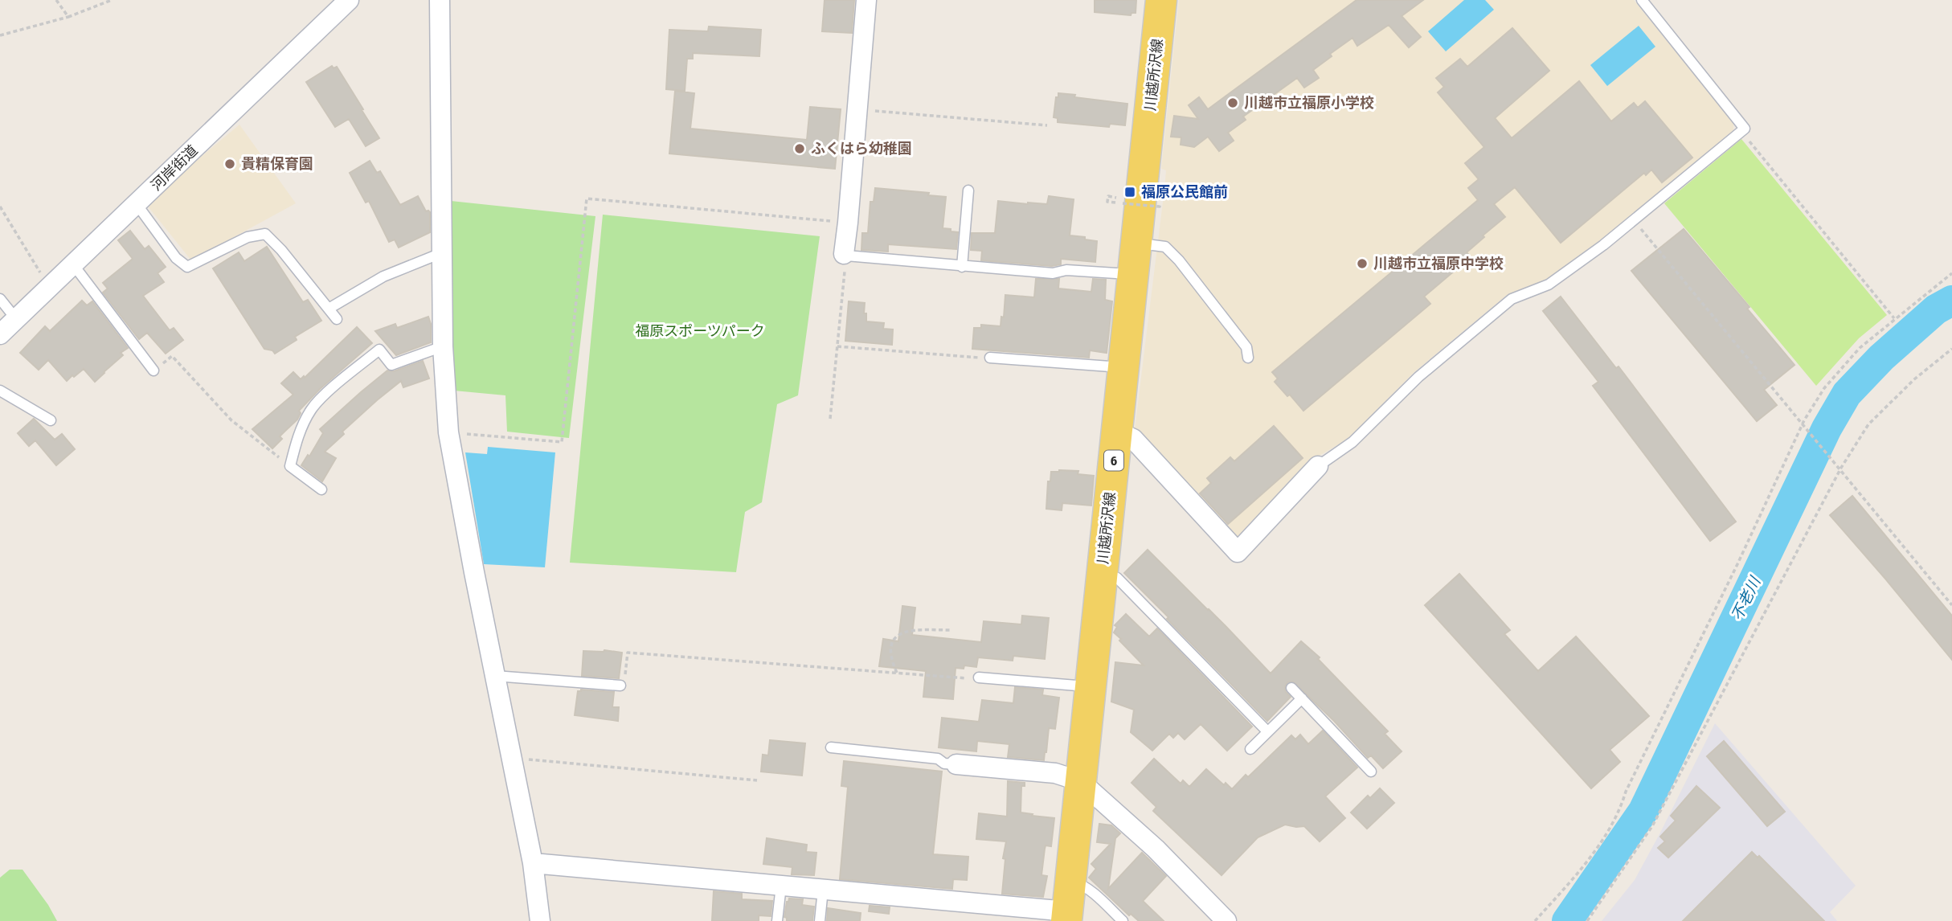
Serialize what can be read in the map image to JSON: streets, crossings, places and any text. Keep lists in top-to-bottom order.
{
  "streets": {
    "main road": ["川越所沢線", "6"],
    "street": ["河岸街道"]
  },
  "water": ["不老川"],
  "parks": ["福原スポーツパーク"],
  "places": {
    "other": [
      "川越市立福原小学校",
      "ふくはら幼稚園",
      "貴精保育園",
      "川越市立福原中学校"
    ],
    "transit": ["福原公民館前"]
  }
}
